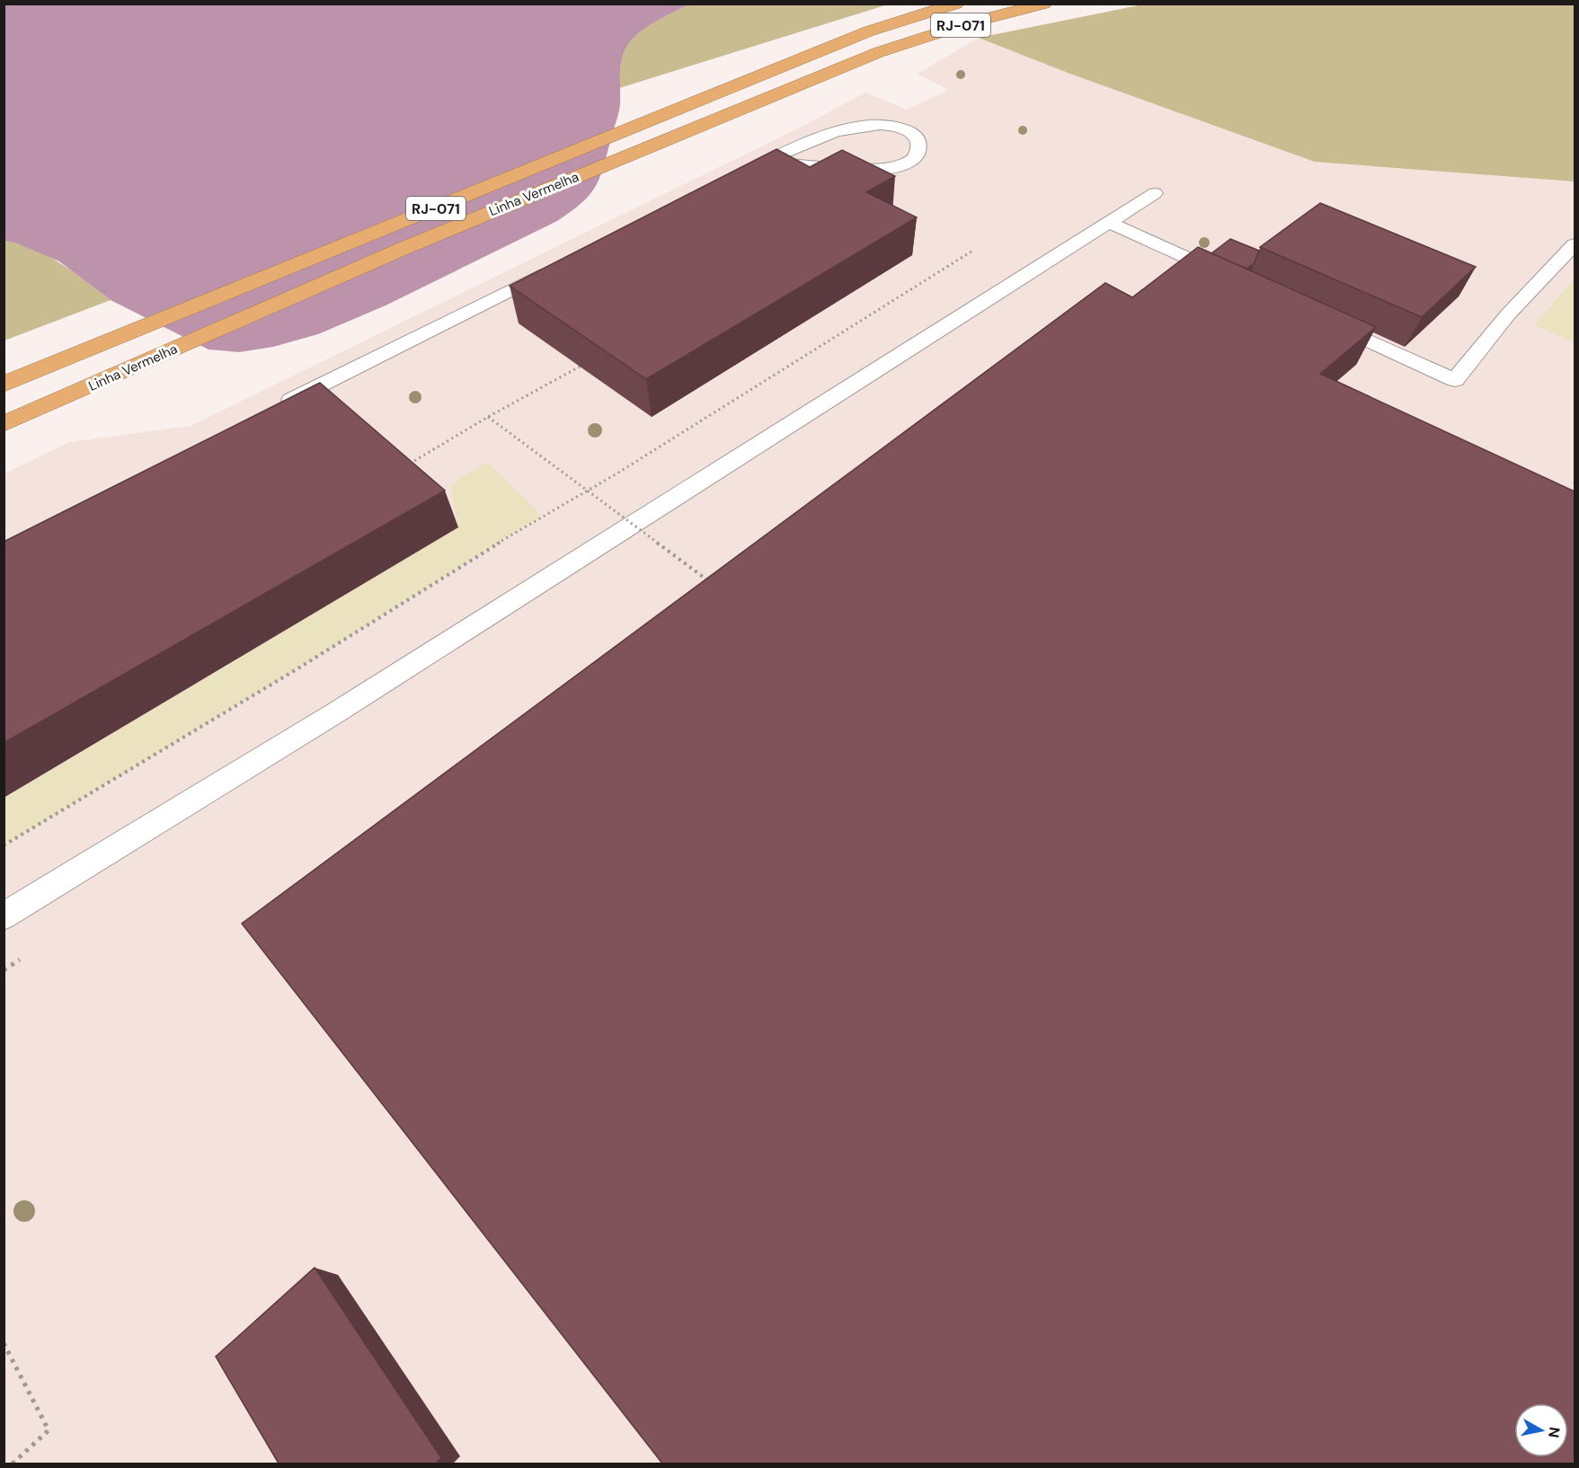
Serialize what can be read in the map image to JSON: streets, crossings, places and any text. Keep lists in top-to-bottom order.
{
  "streets": {
    "highway": ["RJ-071", "Linha Vermelha"]
  },
  "north": "right"
}
